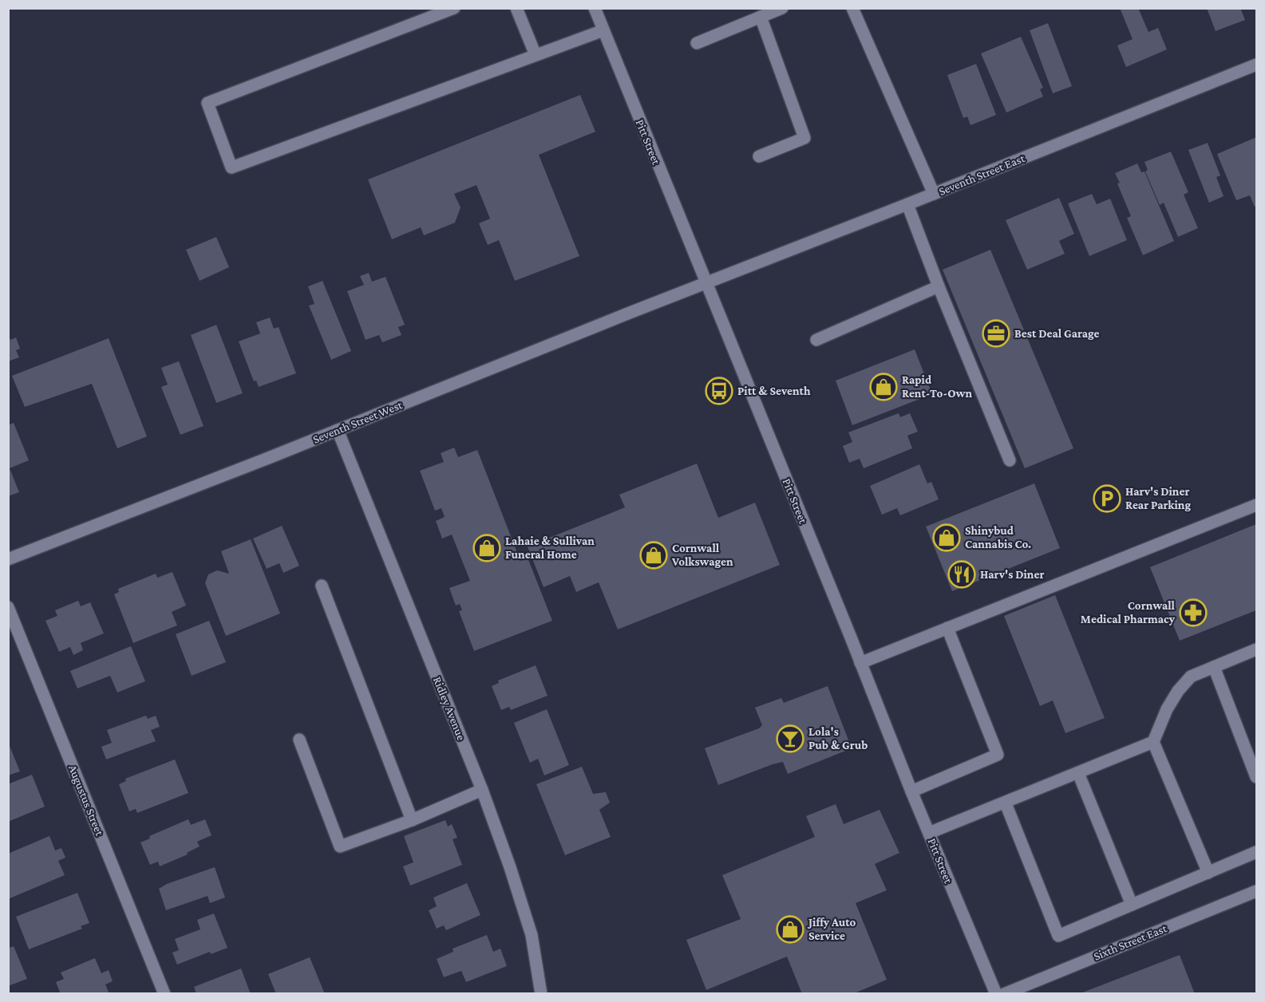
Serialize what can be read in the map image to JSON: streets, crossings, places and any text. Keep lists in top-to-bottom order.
{
  "streets": {
    "street": [
      "Pitt Street",
      "Seventh Street East",
      "Seventh Street West",
      "Ridley Avenue",
      "Augustus Street",
      "Sixth Street East"
    ]
  },
  "crossings": [
    ["Pitt Street", "Seventh Street East"],
    ["Pitt Street", "Seventh Street West"],
    ["Seventh Street East", "Seventh Street West"],
    ["Seventh Street West", "Ridley Avenue"]
  ],
  "places": {
    "office": ["Best Deal Garage"],
    "shop": [
      "Rapid Rent-To-Own",
      "Shinybud Cannabis Co.",
      "Lahaie & Sullivan Funeral Home",
      "Cornwall Volkswagen",
      "Jiffy Auto Service"
    ],
    "bus stop": ["Pitt & Seventh"],
    "parking": ["Harv's Diner Rear Parking"],
    "restaurant": ["Harv's Diner"],
    "pharmacy": ["Cornwall Medical Pharmacy"],
    "bar": ["Lola's Pub & Grub"]
  }
}
